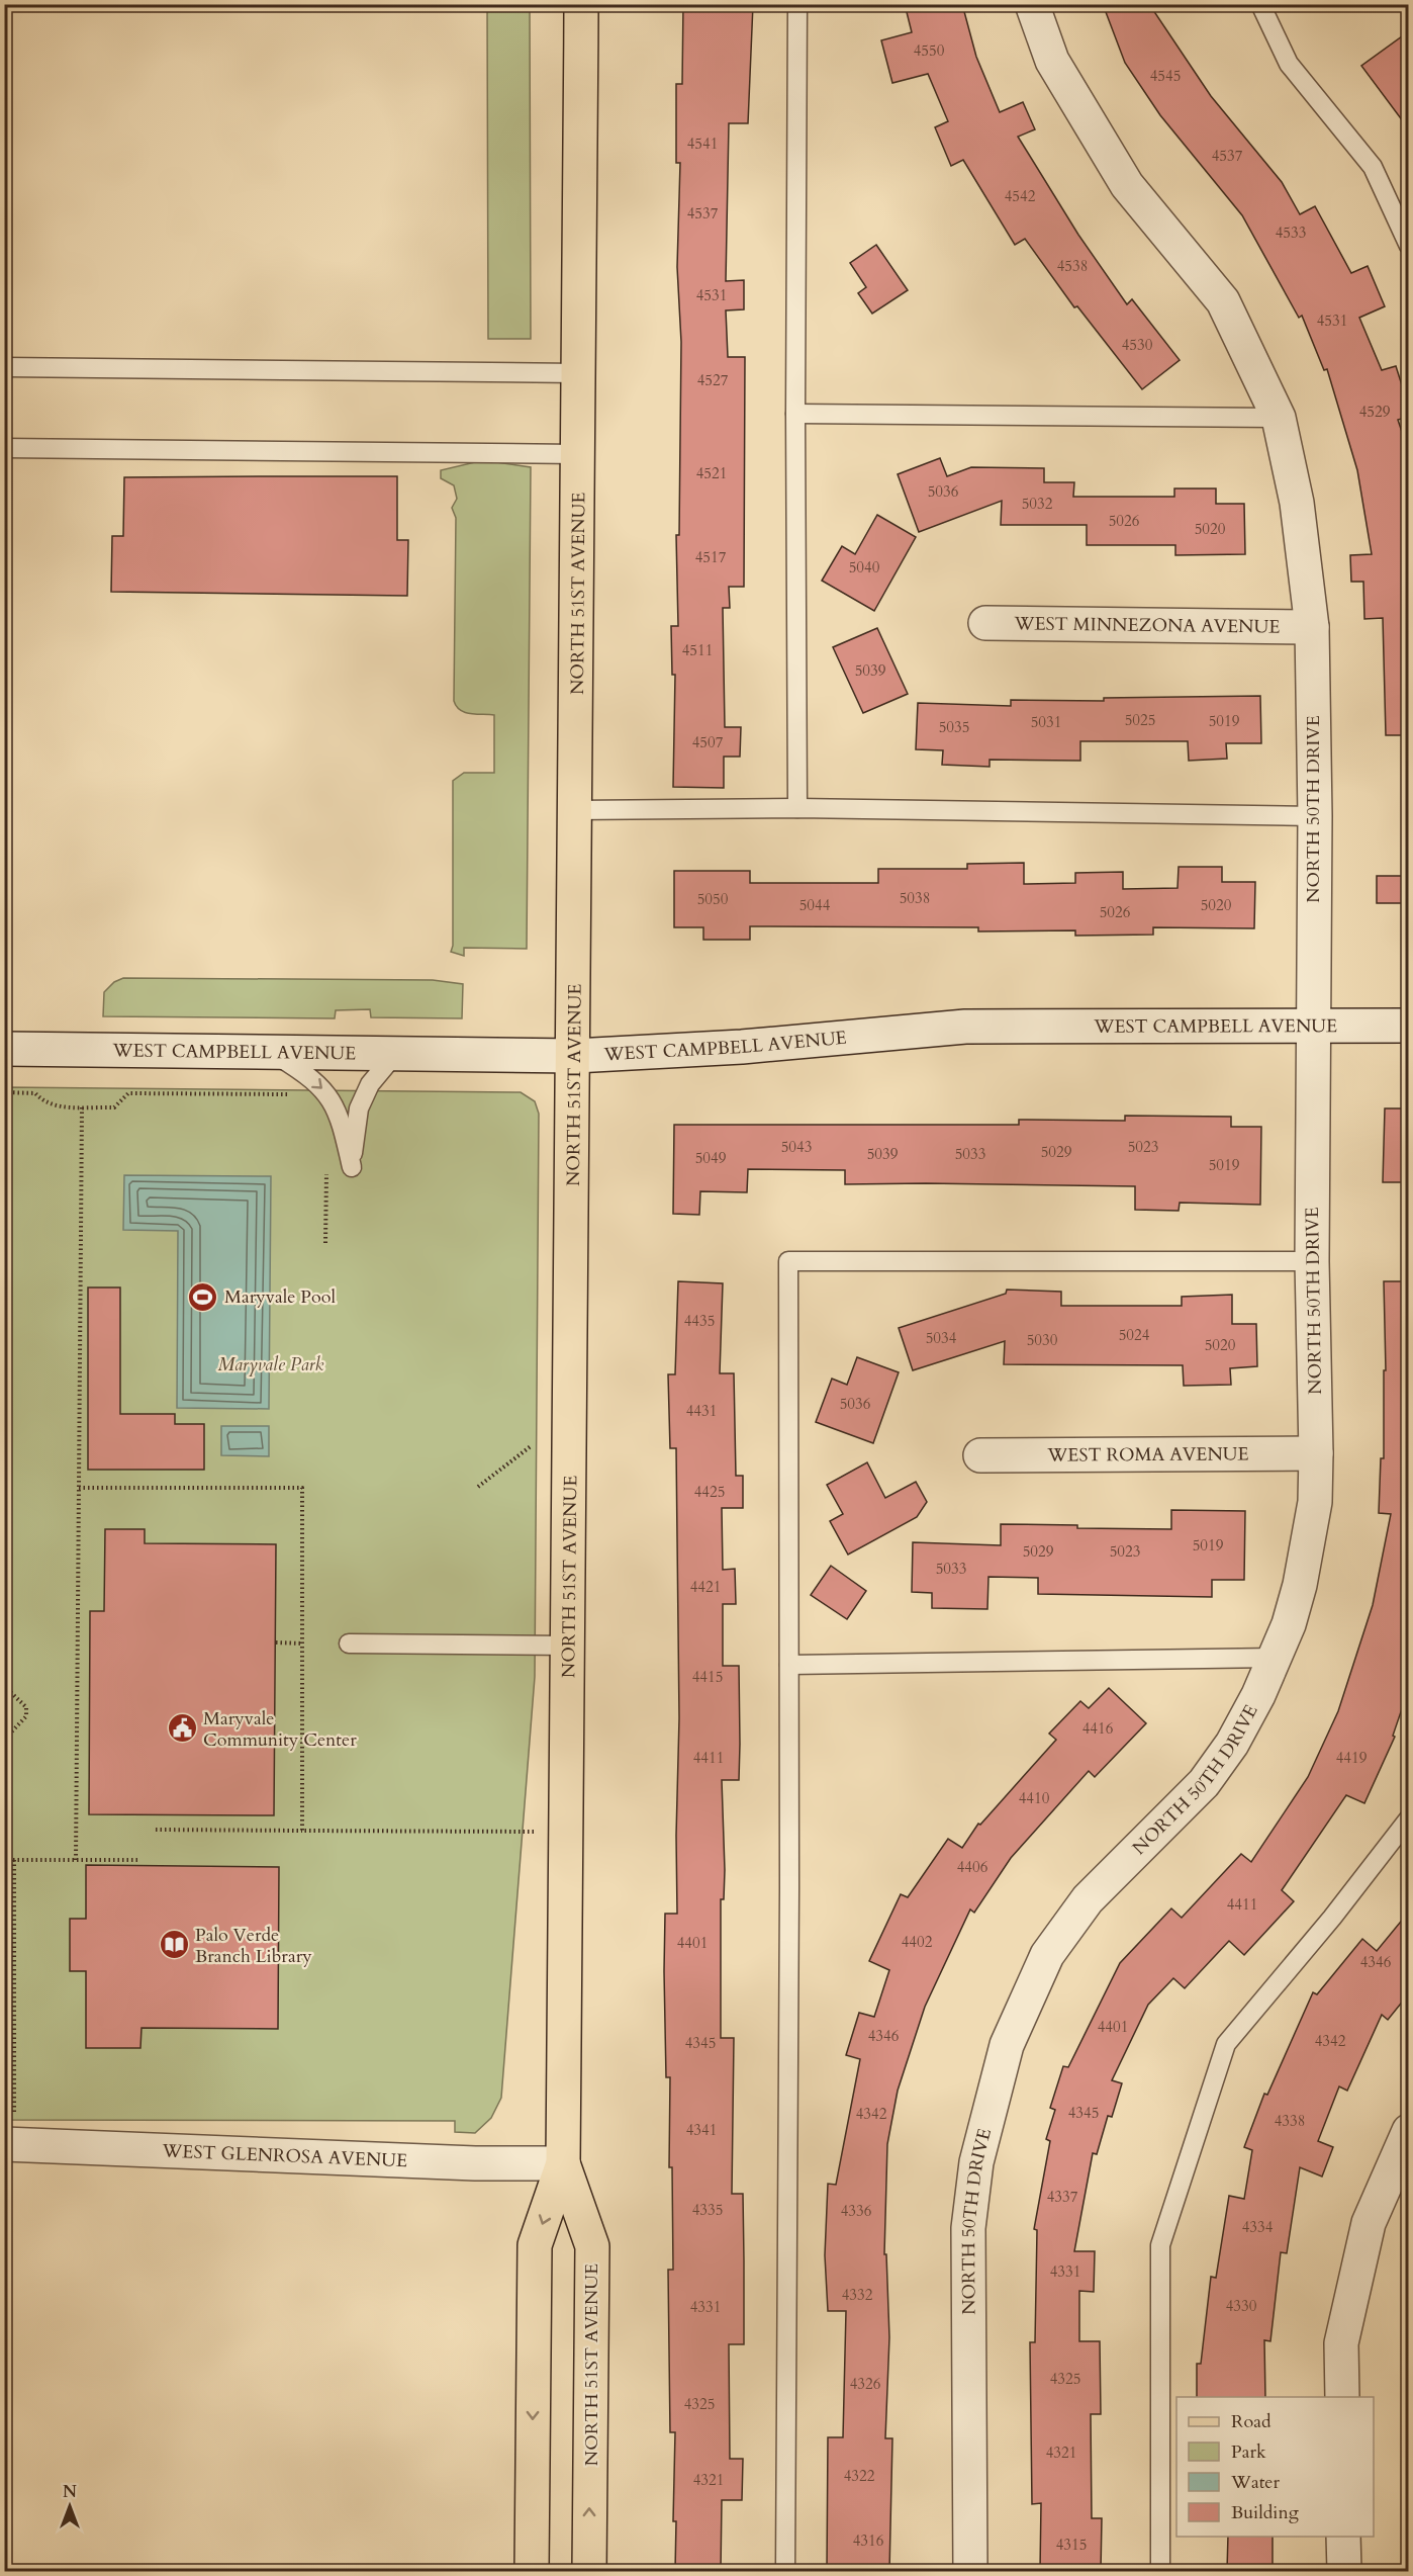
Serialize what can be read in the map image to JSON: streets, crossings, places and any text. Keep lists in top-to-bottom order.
{
  "streets": {
    "main road": ["NORTH 51ST AVENUE"],
    "street": [
      "WEST MINNEZONA AVENUE",
      "NORTH 50TH DRIVE",
      "WEST CAMPBELL AVENUE",
      "WEST ROMA AVENUE",
      "WEST GLENROSA AVENUE"
    ]
  },
  "crossings": [
    ["NORTH 51ST AVENUE", "WEST CAMPBELL AVENUE"],
    ["NORTH 51ST AVENUE", "WEST GLENROSA AVENUE"],
    ["WEST MINNEZONA AVENUE", "NORTH 50TH DRIVE"],
    ["NORTH 50TH DRIVE", "WEST CAMPBELL AVENUE"],
    ["NORTH 50TH DRIVE", "WEST ROMA AVENUE"]
  ],
  "parks": ["Maryvale Park"],
  "places": {
    "sports": ["Maryvale Pool"],
    "public building": ["Maryvale Community Center"],
    "library": ["Palo Verde Branch Library"]
  },
  "house_numbers": [
    "4550",
    "4545",
    "4541",
    "4537",
    "4542",
    "4537",
    "4533",
    "4538",
    "4531",
    "4531",
    "4530",
    "4527",
    "4529",
    "4521",
    "5036",
    "5032",
    "5026",
    "5020",
    "4517",
    "5040",
    "4511",
    "5039",
    "5025",
    "5019",
    "5031",
    "5035",
    "4507",
    "5038",
    "5050",
    "5044",
    "5020",
    "5026",
    "5043",
    "5023",
    "5029",
    "5039",
    "5033",
    "5049",
    "5019",
    "4435",
    "5024",
    "5034",
    "5030",
    "5020",
    "5036",
    "4431",
    "4425",
    "5019",
    "5029",
    "5023",
    "5033",
    "4421",
    "4415",
    "4416",
    "4411",
    "4419",
    "4410",
    "4406",
    "4411",
    "4402",
    "4401",
    "4346",
    "4401",
    "4346",
    "4342",
    "4345",
    "4345",
    "4342",
    "4338",
    "4341",
    "4337",
    "4335",
    "4336",
    "4334",
    "4331",
    "4332",
    "4330",
    "4331",
    "4325",
    "4326",
    "4325",
    "4321",
    "4322",
    "4321",
    "4316",
    "4315"
  ],
  "legend": [
    "Road",
    "Park",
    "Water",
    "Building"
  ],
  "north": "top"
}
